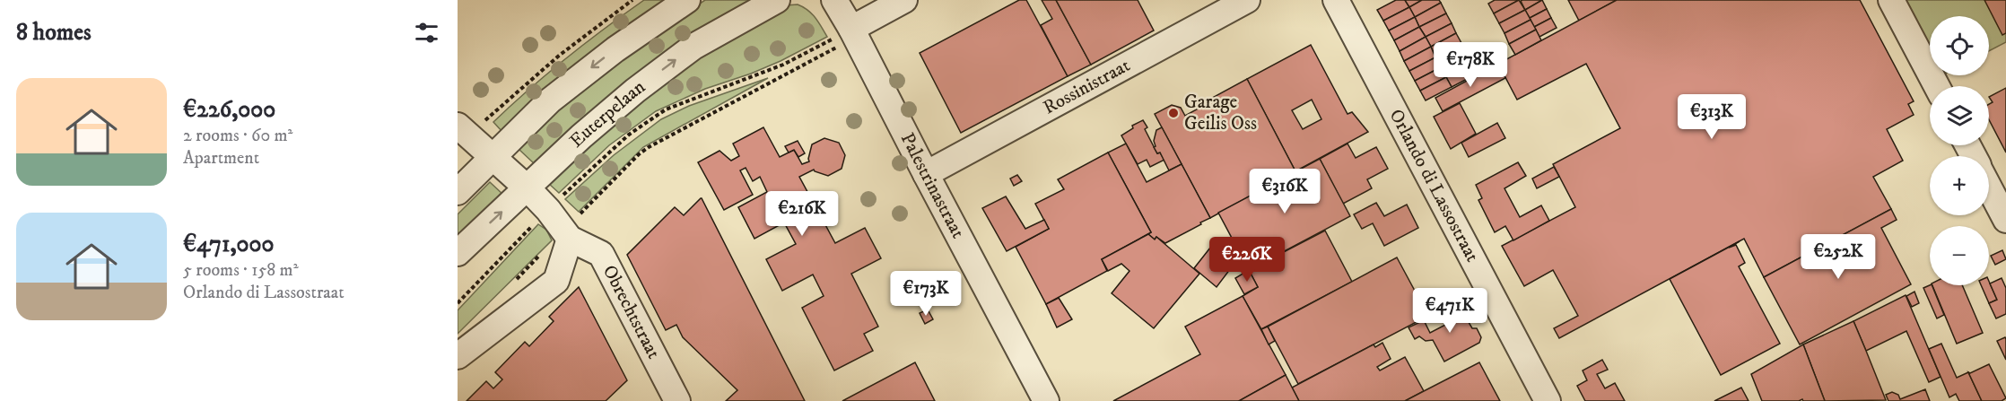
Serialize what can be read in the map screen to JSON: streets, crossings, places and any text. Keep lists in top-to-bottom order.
{
  "streets": {
    "street": [
      "Rossinistraat",
      "Euterpelaan",
      "Palestrinastraat",
      "Orlando di Lassostraat",
      "Obrechtstraat"
    ]
  },
  "crossings": [
    ["Rossinistraat", "Palestrinastraat"],
    ["Euterpelaan", "Obrechtstraat"]
  ],
  "places": ["Garage Geilis Oss"],
  "page": {
    "heading": "8 homes",
    "map_buttons": ["+", "−"],
    "price": [
      "€178K",
      "€313K",
      "€316K",
      "€216K",
      "€252K",
      "€226K",
      "€173K",
      "€471K"
    ],
    "list": [
      {
        "name": "€226,000",
        "note": "2 rooms · 60 m² · Apartment"
      },
      {
        "name": "€471,000",
        "note": "5 rooms · 158 m² · Orlando di Lassostraat"
      }
    ]
  }
}
